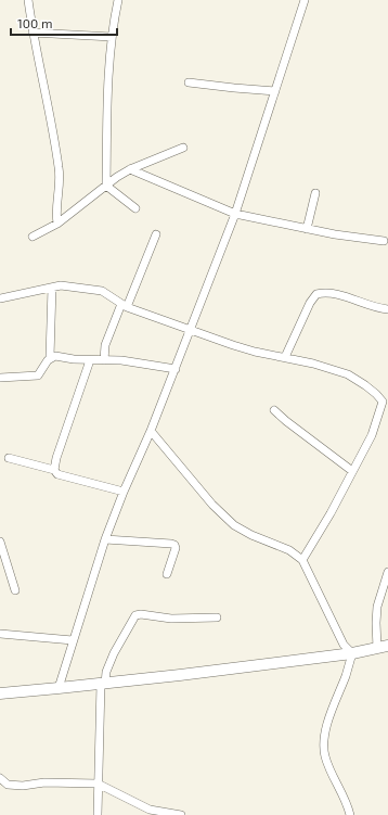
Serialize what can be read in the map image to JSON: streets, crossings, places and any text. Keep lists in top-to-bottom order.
{
  "scale_bar": "100 m"
}
